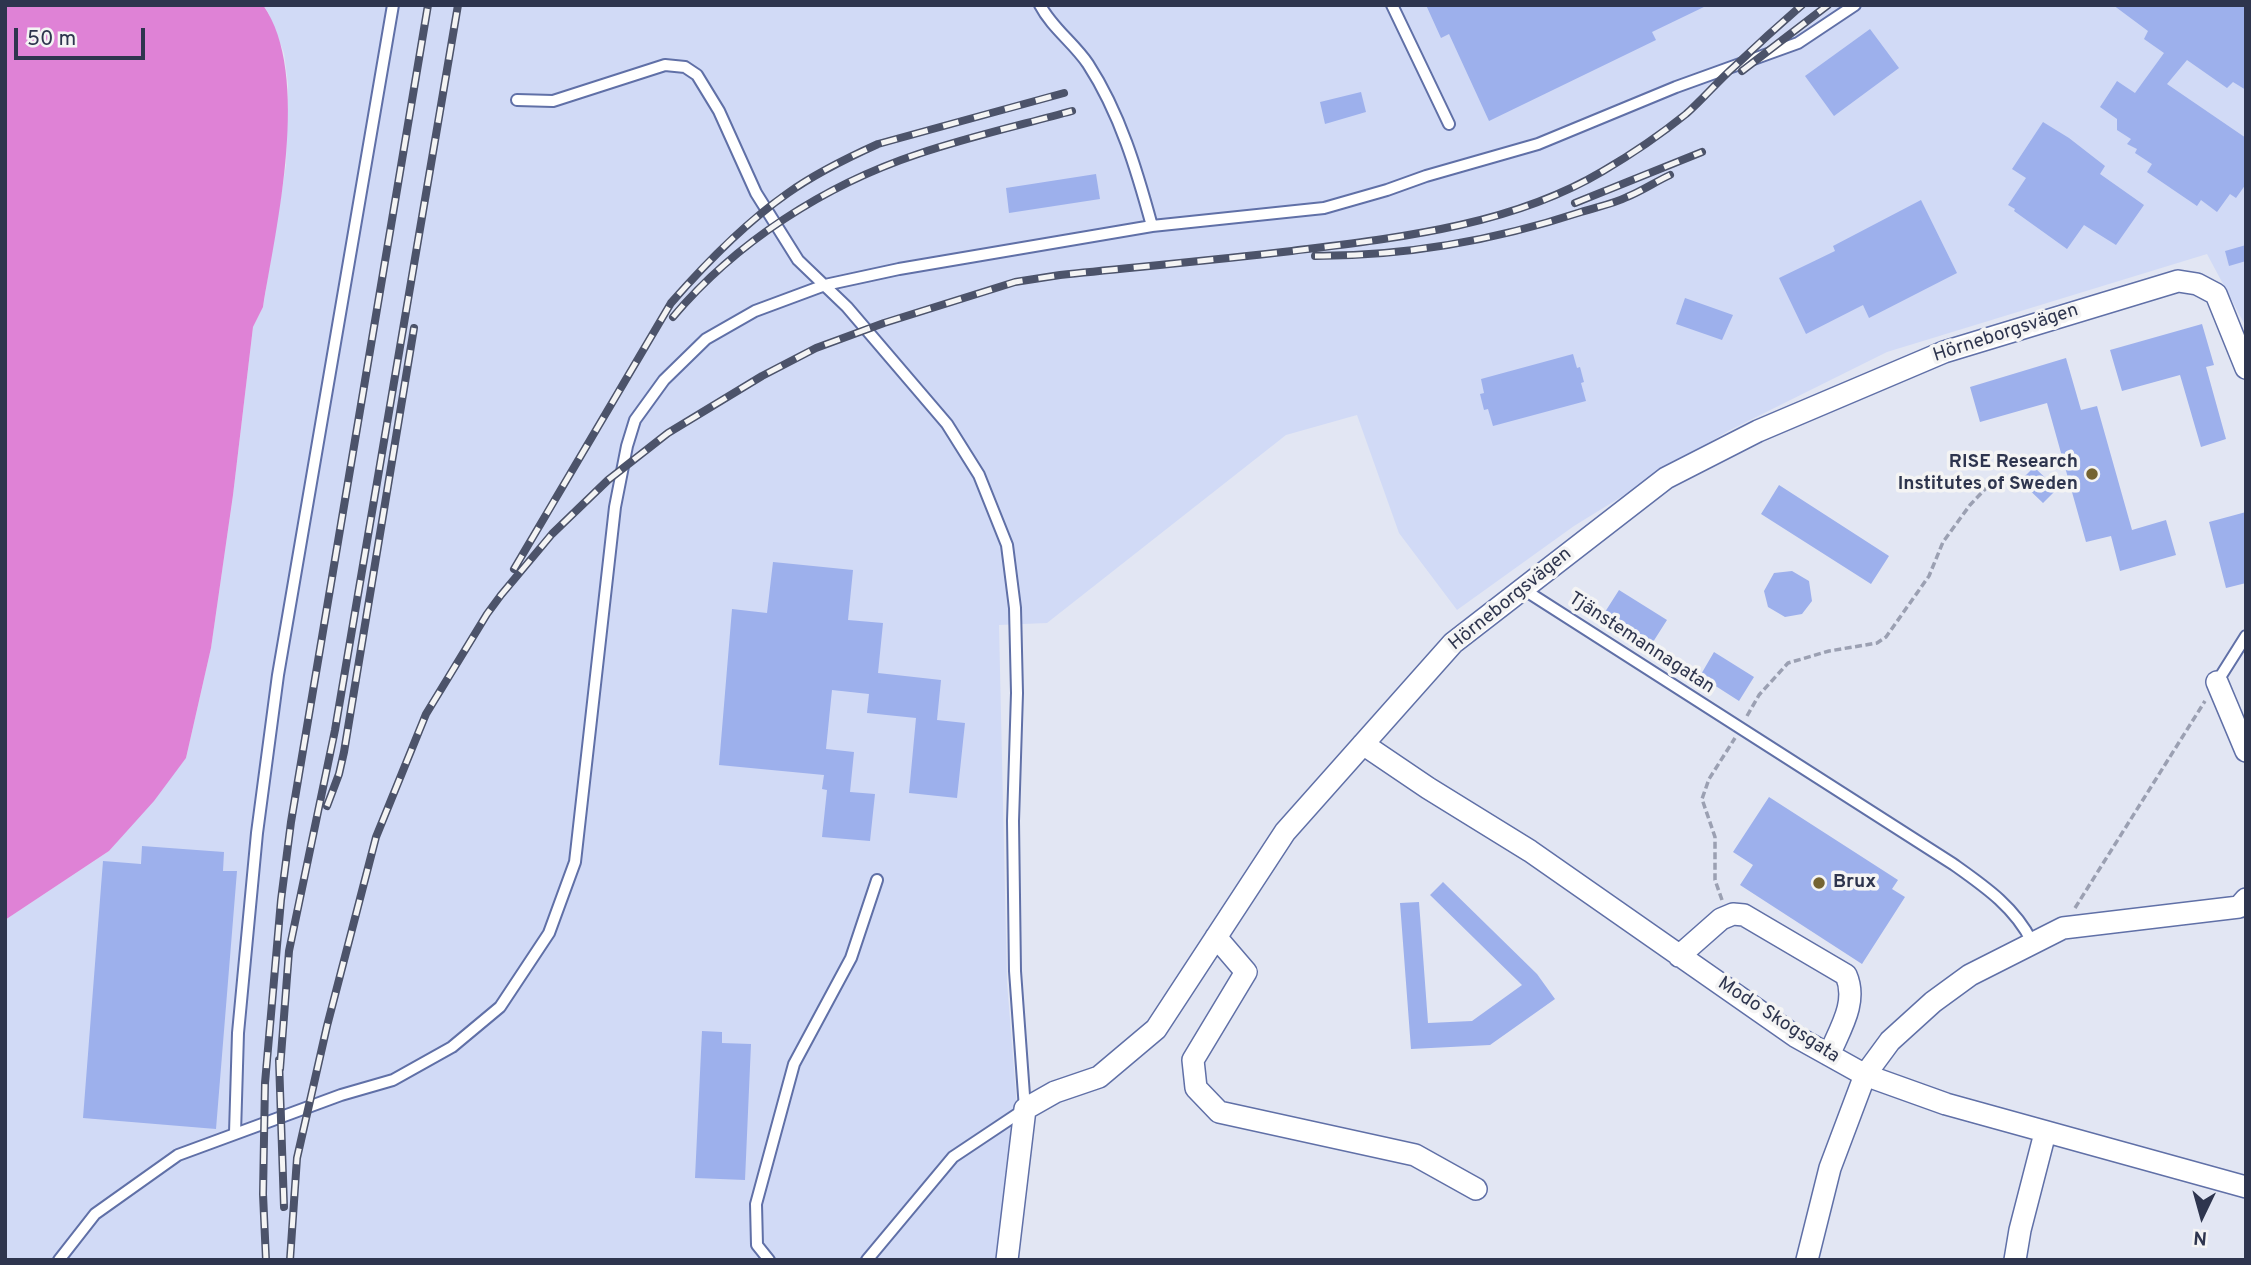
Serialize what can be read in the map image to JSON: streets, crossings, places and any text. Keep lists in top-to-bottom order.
{
  "streets": {
    "street": ["Hörneborgsvägen", "Modo Skogsgata"],
    "lane": ["Tjänstemannagatan"]
  },
  "crossings": [
    ["Hörneborgsvägen", "Tjänstemannagatan"],
    ["Hörneborgsvägen", "Modo Skogsgata"]
  ],
  "places": ["RISE Research Institutes of Sweden", "Brux"],
  "scale_bar": "50 m",
  "north": "bottom"
}
